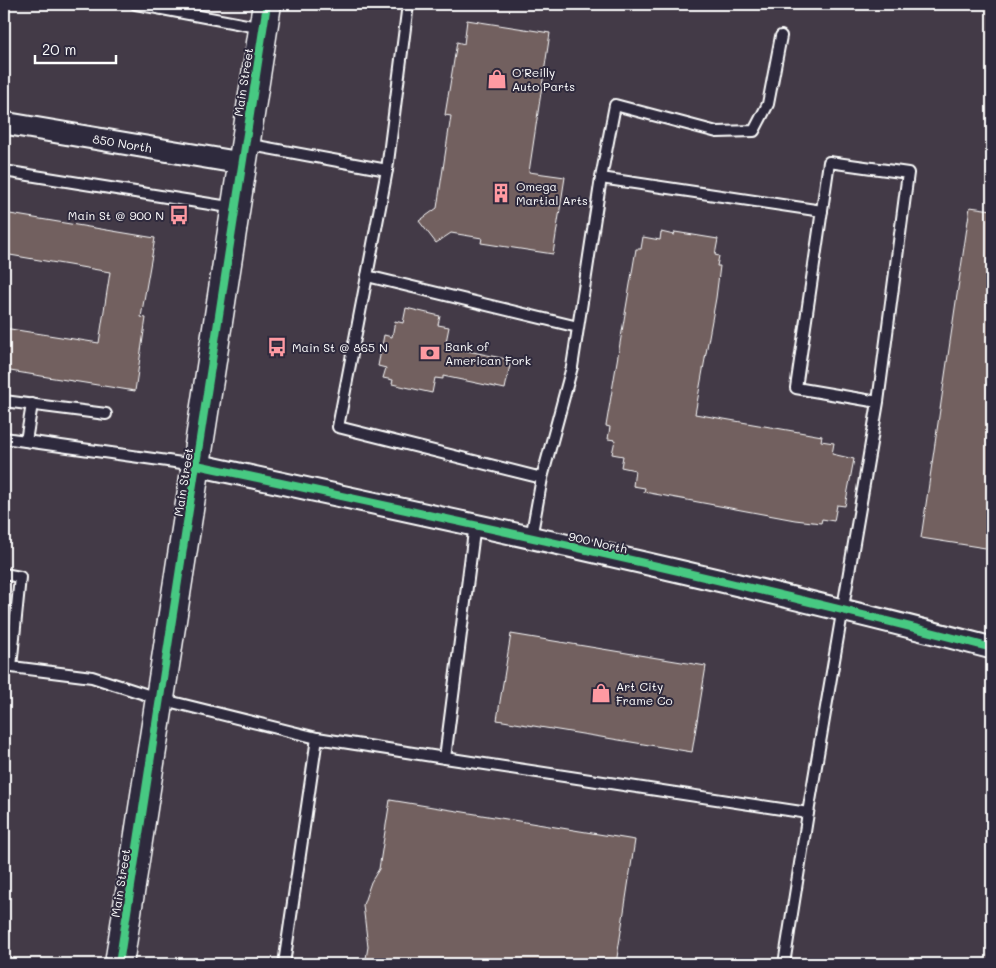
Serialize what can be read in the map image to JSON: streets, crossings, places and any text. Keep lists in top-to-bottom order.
{
  "streets": {
    "main road": ["Main Street"],
    "street": ["850 North", "900 North"]
  },
  "crossings": [
    ["Main Street", "850 North"],
    ["Main Street", "900 North"]
  ],
  "places": {
    "shop": ["O'Reilly Auto Parts", "Art City Frame Co"],
    "building": ["Omega Martial Arts"],
    "bus stop": ["Main St @ 900 N", "Main St @ 865 N"],
    "bank": ["Bank of American Fork"]
  },
  "scale_bar": "20 m"
}
